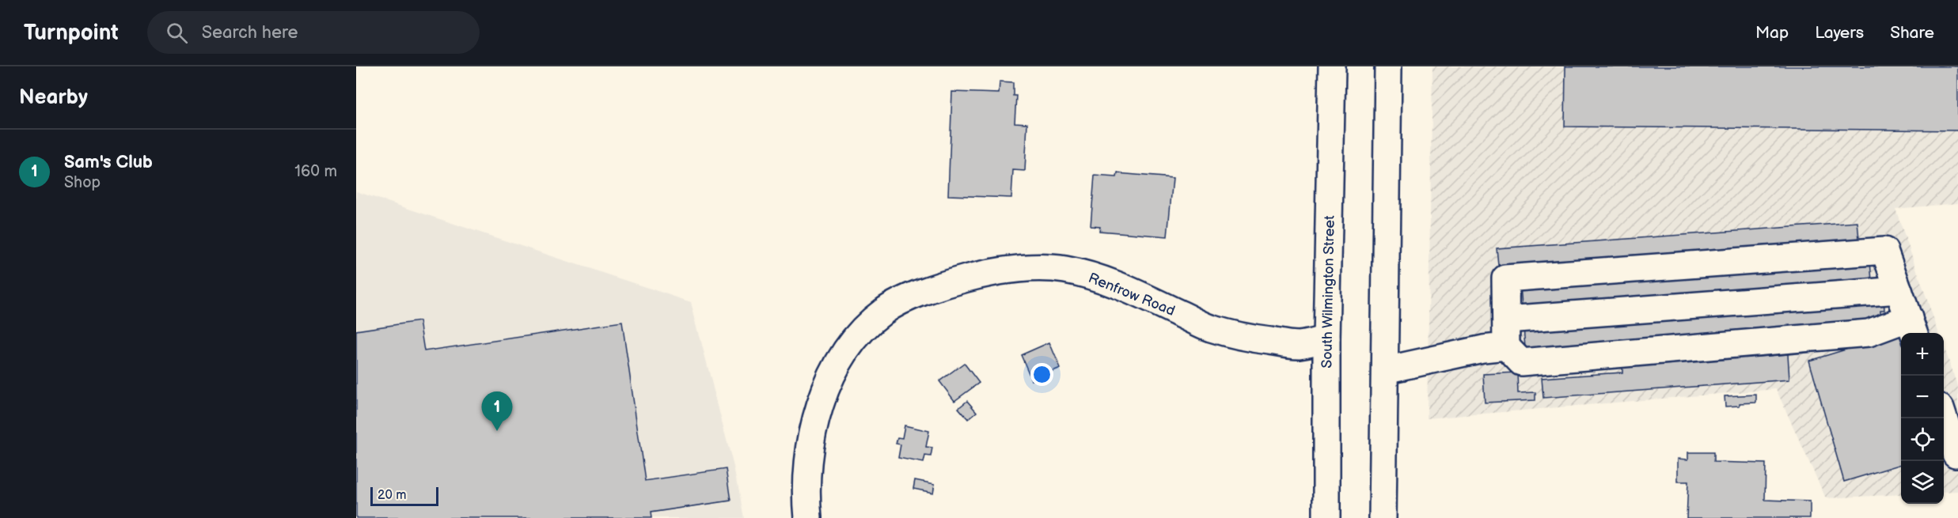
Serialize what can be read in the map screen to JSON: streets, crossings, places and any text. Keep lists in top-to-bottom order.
{
  "streets": {
    "main road": ["South Wilmington Street", "Renfrow Road"]
  },
  "crossings": [
    ["South Wilmington Street", "Renfrow Road"]
  ],
  "scale_bar": "20 m",
  "page": {
    "header": "Turnpoint",
    "search": "Search here",
    "nav": ["Map", "Layers", "Share"],
    "heading": "Nearby",
    "list": [
      {
        "mark": "1",
        "name": "Sam's Club",
        "note": "Shop",
        "value": "160 m"
      }
    ],
    "map_buttons": ["+", "−"],
    "pins": "1",
    "scale": "20 m"
  }
}
